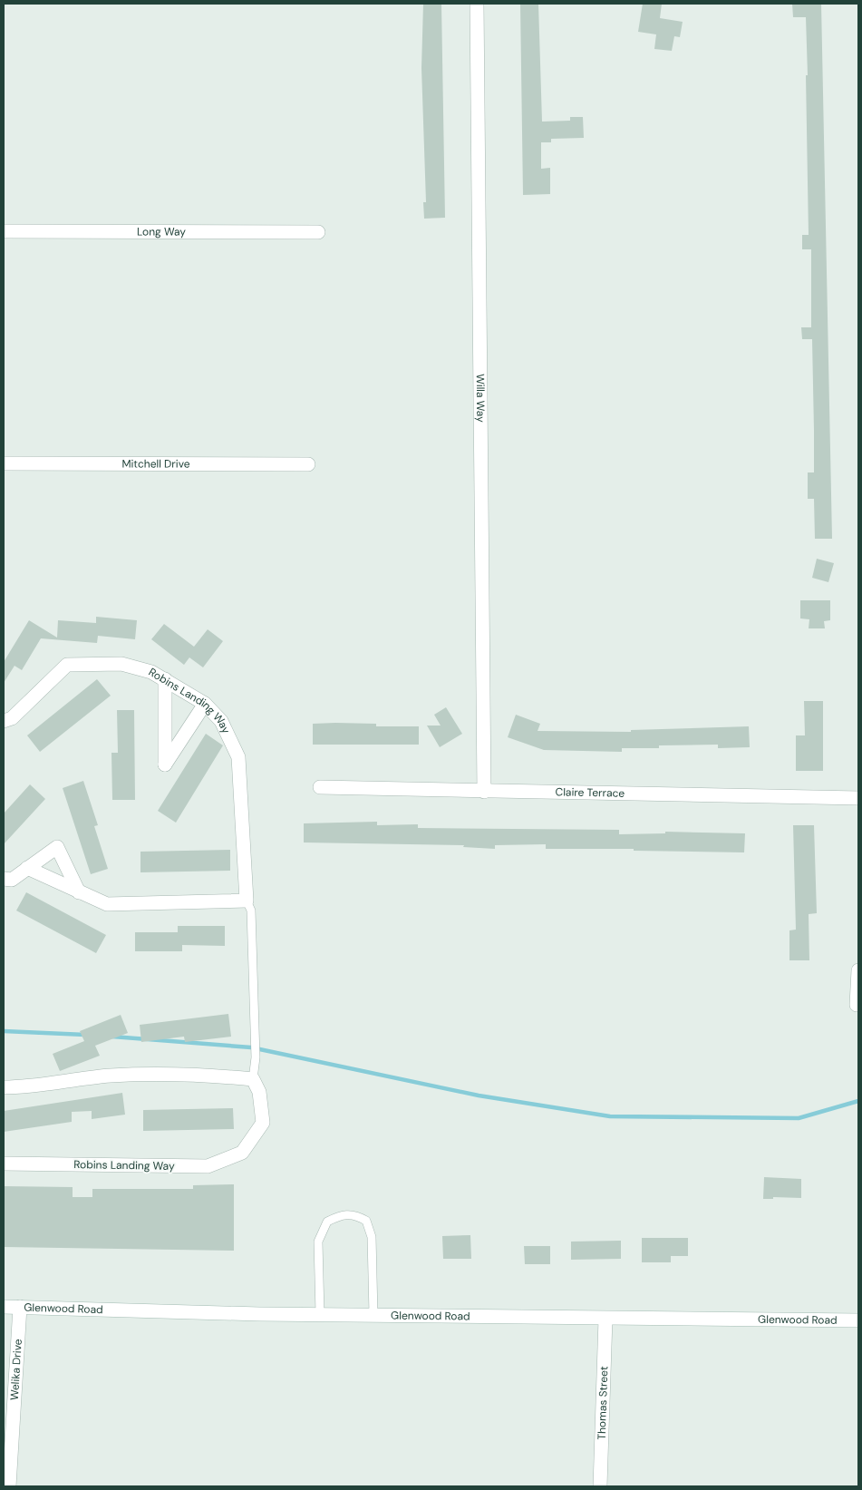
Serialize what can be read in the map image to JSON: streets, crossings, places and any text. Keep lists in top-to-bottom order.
{
  "streets": {
    "street": [
      "Long Way",
      "Willa Way",
      "Mitchell Drive",
      "Robins Landing Way",
      "Claire Terrace",
      "Glenwood Road",
      "Welika Drive",
      "Thomas Street"
    ]
  },
  "crossings": [
    ["Willa Way", "Claire Terrace"],
    ["Glenwood Road", "Welika Drive"],
    ["Glenwood Road", "Thomas Street"]
  ]
}
